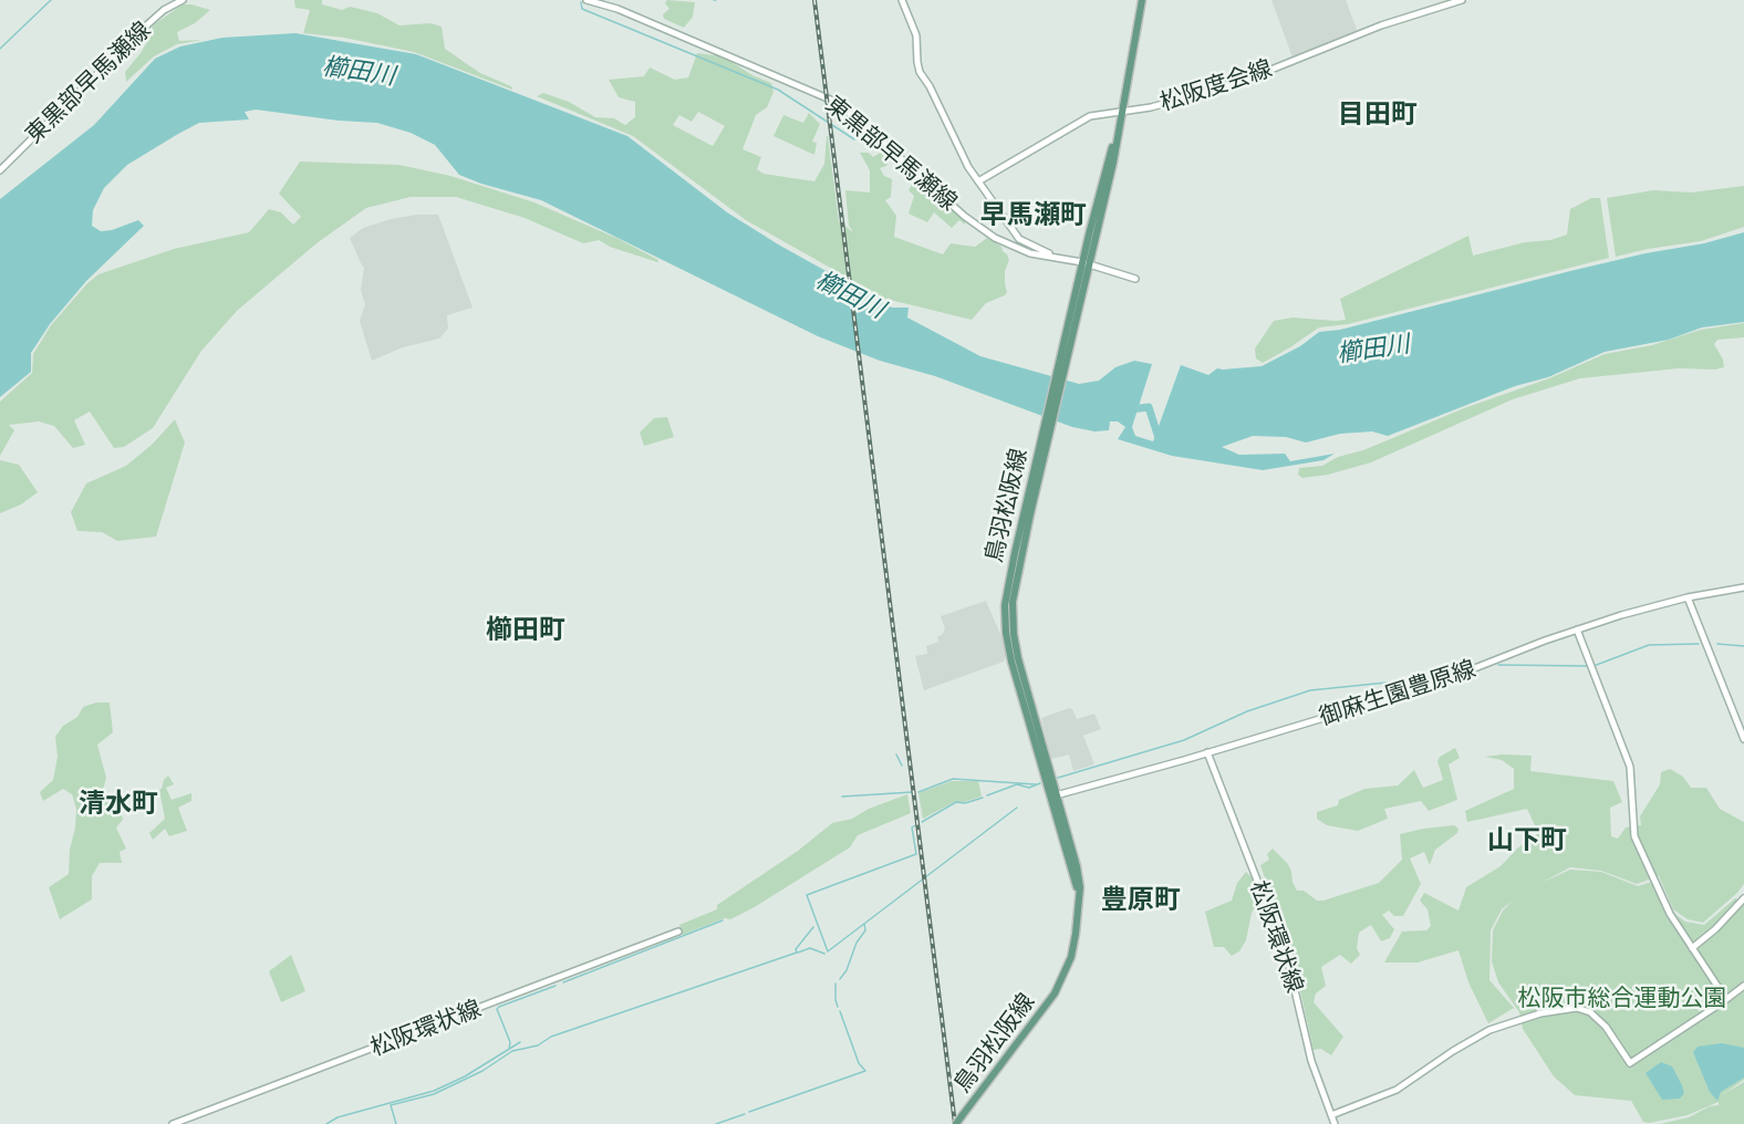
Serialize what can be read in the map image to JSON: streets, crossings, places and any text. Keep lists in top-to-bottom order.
{
  "streets": {
    "main road": [
      "東黒部早馬瀬線",
      "松阪度会線",
      "鳥羽松阪線",
      "御麻生園豊原線",
      "松阪環状線"
    ]
  },
  "crossings": [
    ["東黒部早馬瀬線", "鳥羽松阪線"],
    ["松阪度会線", "鳥羽松阪線"],
    ["鳥羽松阪線", "御麻生園豊原線"],
    ["御麻生園豊原線", "松阪環状線"]
  ],
  "districts": [
    "目田町",
    "早馬瀬町",
    "櫛田町",
    "清水町",
    "山下町",
    "豊原町"
  ],
  "water": ["櫛田川"],
  "parks": ["松阪市総合運動公園"]
}
